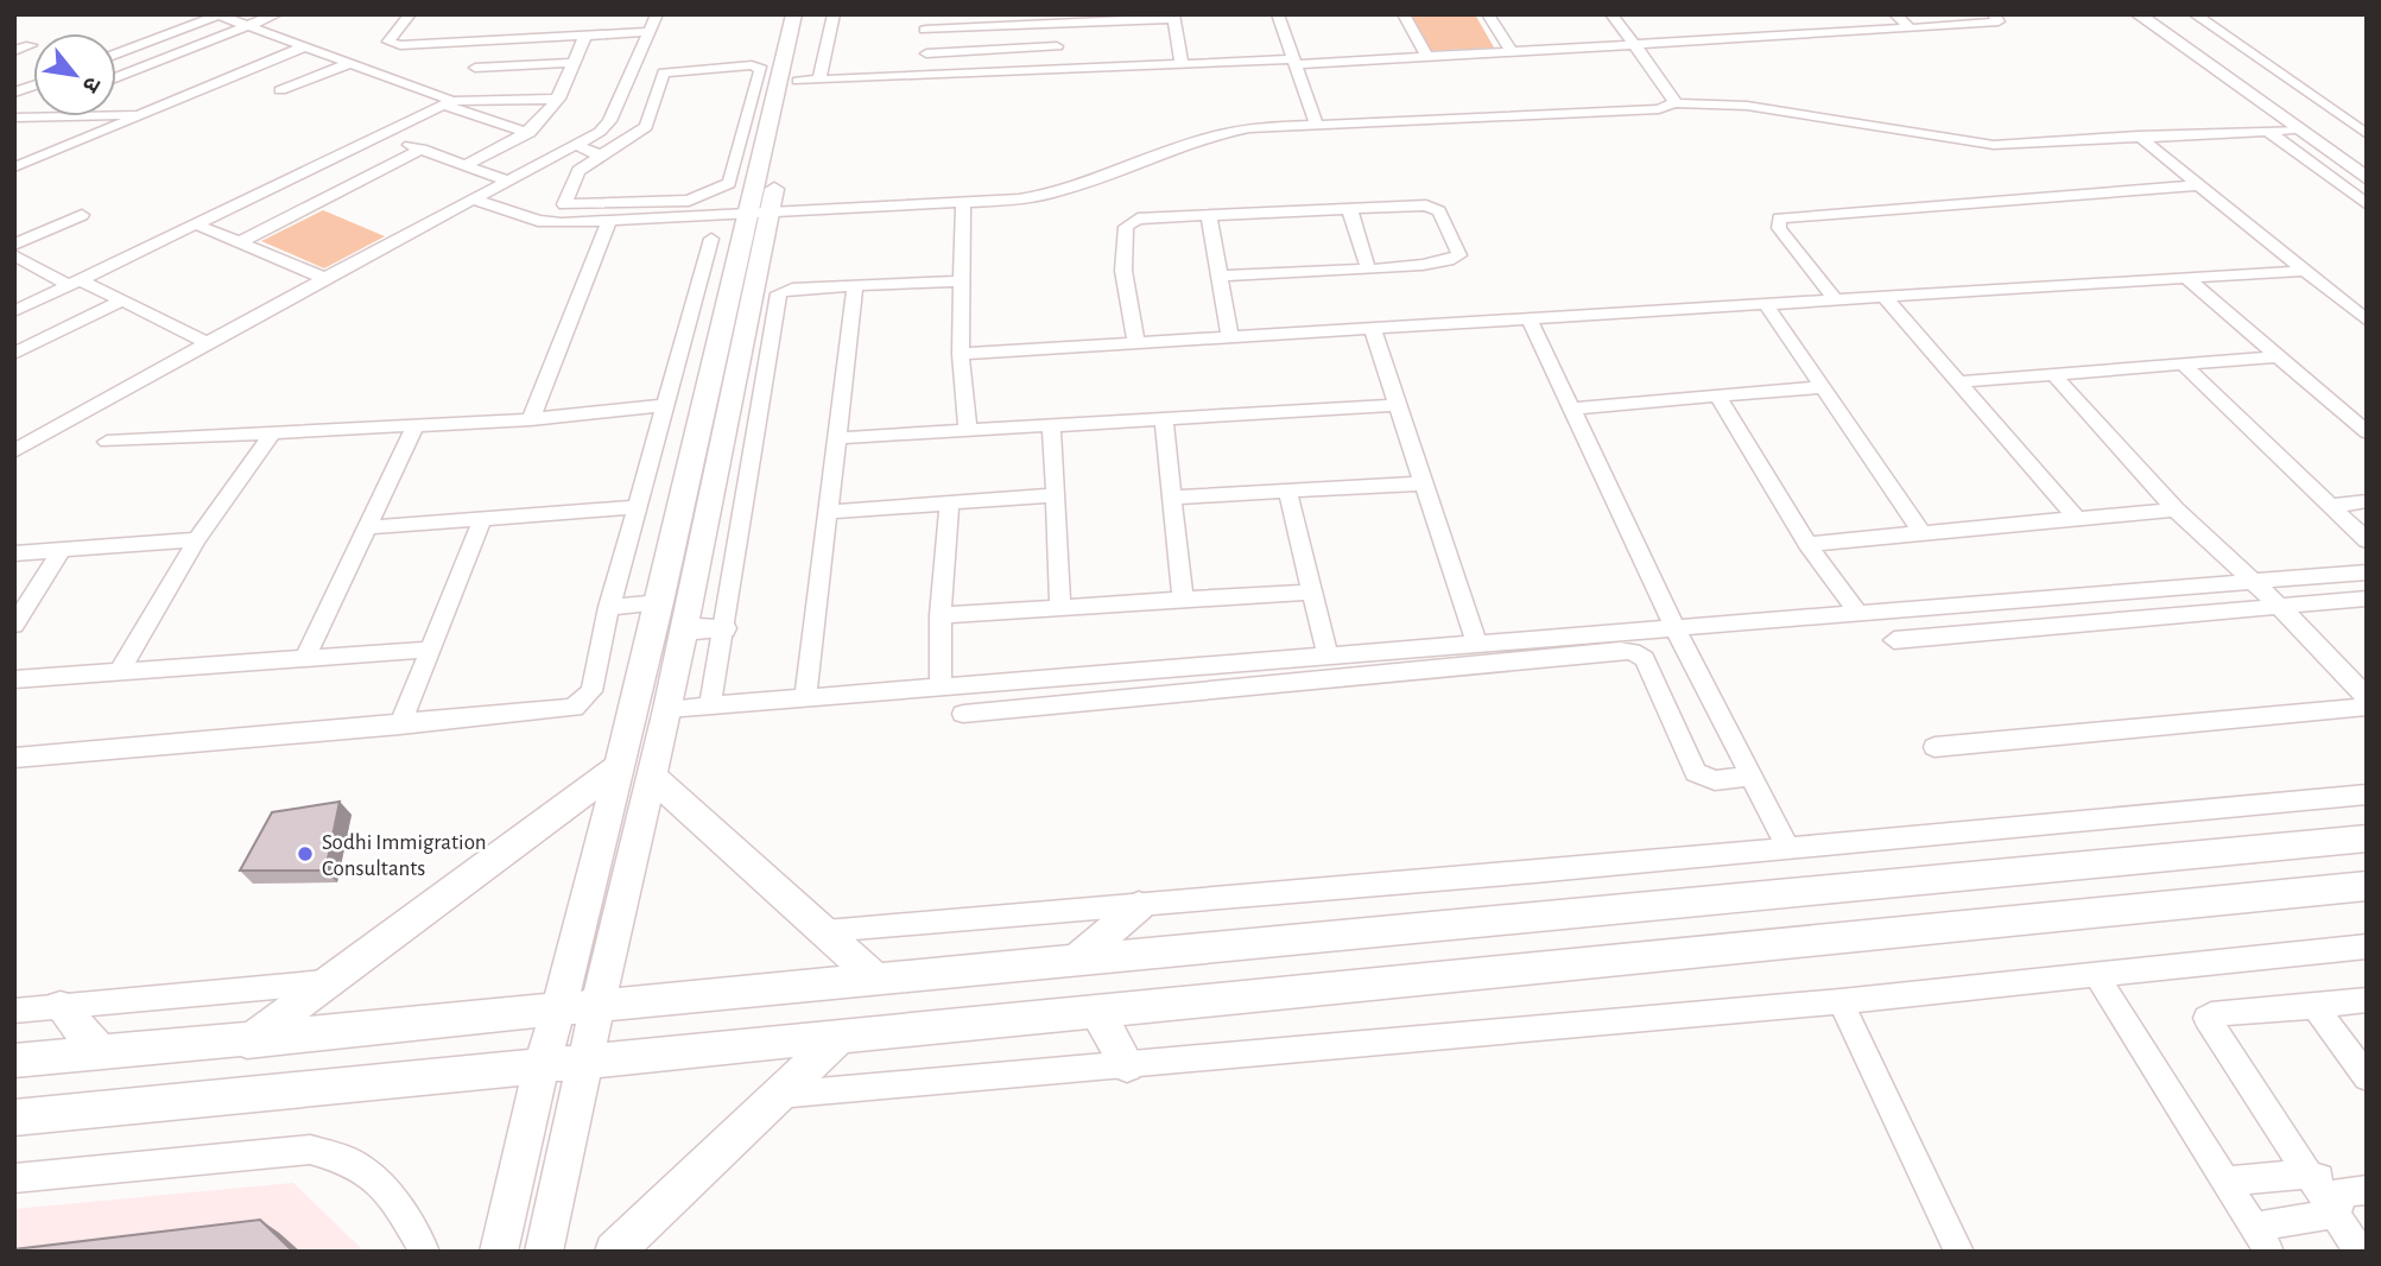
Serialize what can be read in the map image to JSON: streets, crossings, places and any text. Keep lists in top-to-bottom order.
{
  "places": ["Sodhi Immigration Consultants"],
  "north": "bottom right"
}
